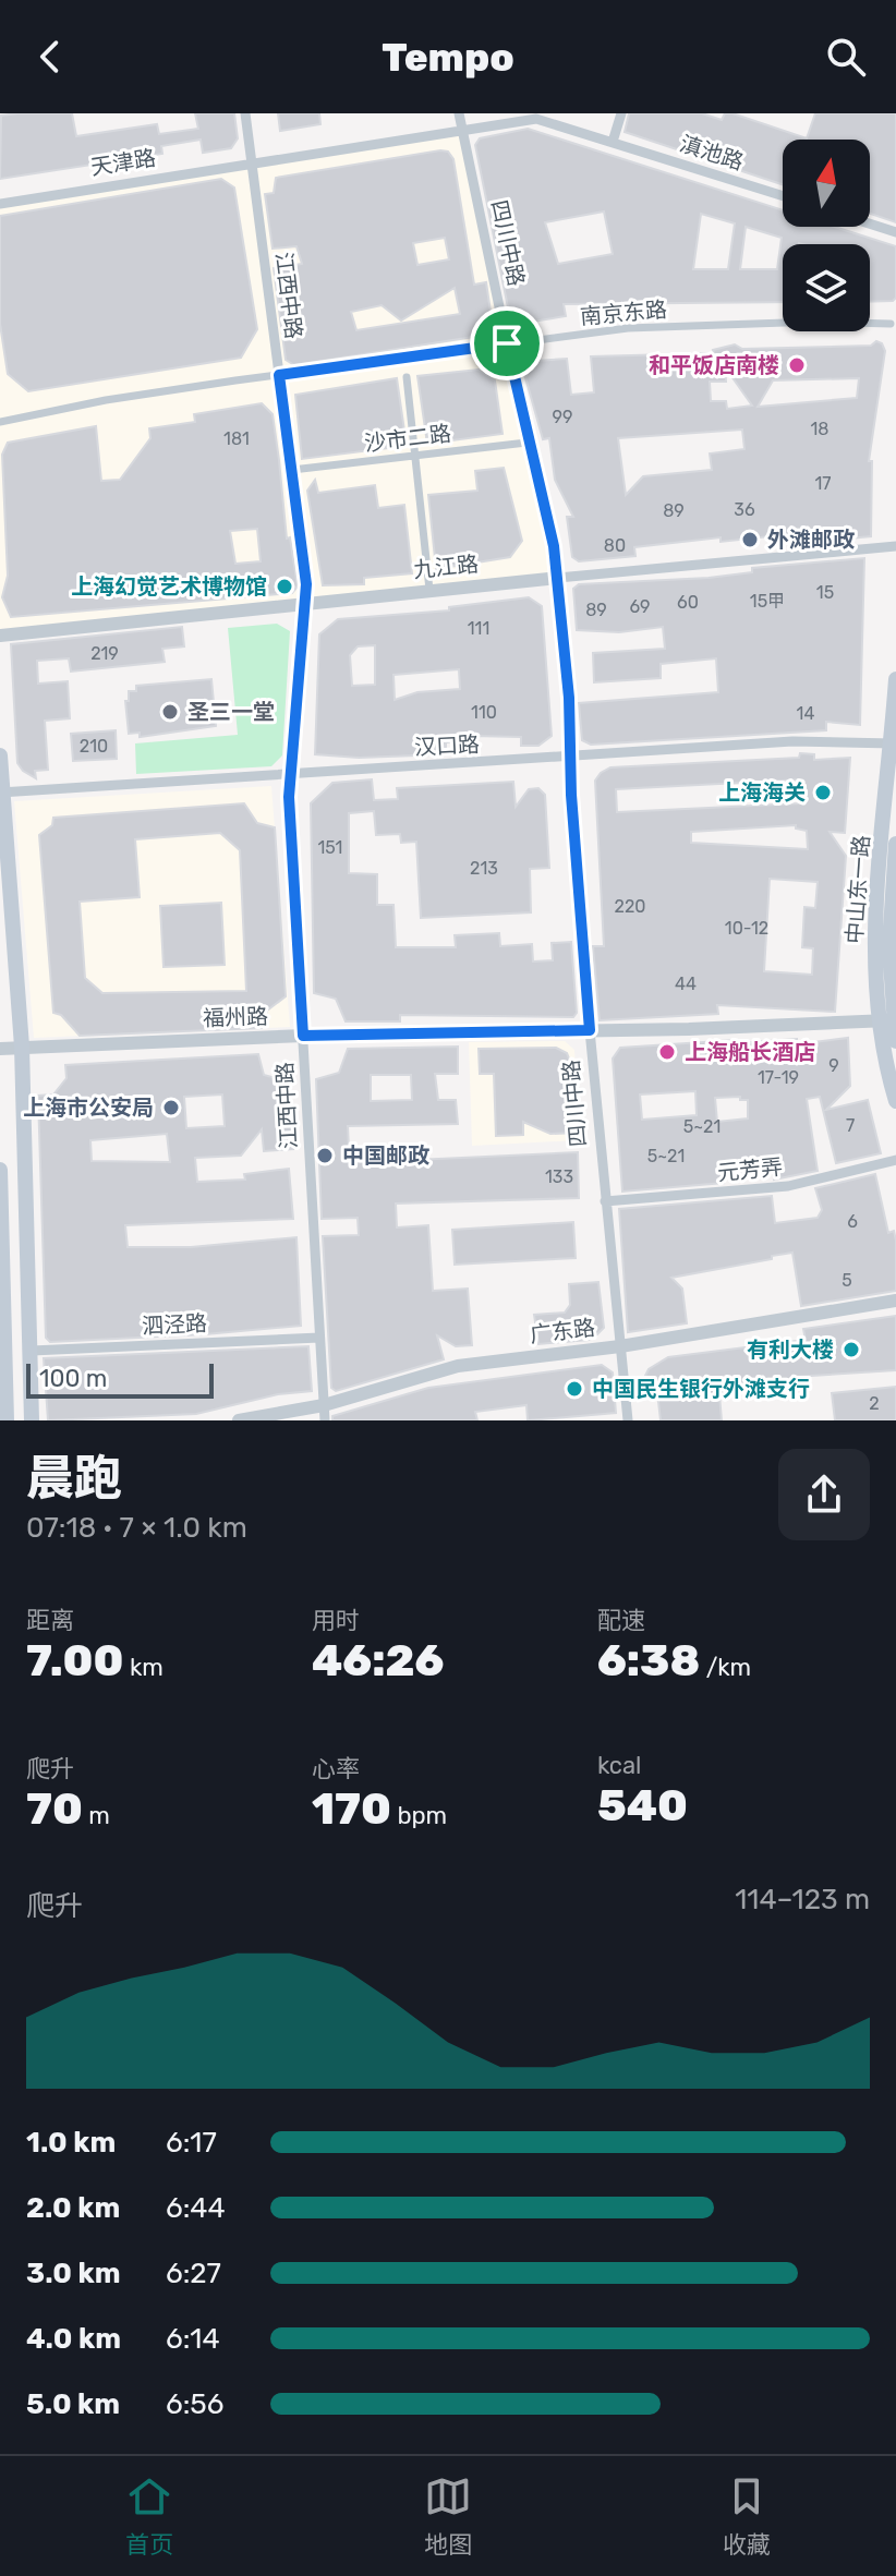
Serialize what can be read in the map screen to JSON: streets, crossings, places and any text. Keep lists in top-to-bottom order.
{
  "streets": {
    "main road": ["中山东一路"],
    "street": [
      "滇池路",
      "天津路",
      "四川中路",
      "江西中路",
      "南京东路",
      "沙市二路",
      "九江路",
      "汉口路",
      "福州路",
      "元芳弄",
      "泗泾路",
      "广东路"
    ]
  },
  "crossings": [
    ["滇池路", "天津路"],
    ["滇池路", "四川中路"],
    ["滇池路", "江西中路"],
    ["天津路", "江西中路"],
    ["四川中路", "南京东路"],
    ["四川中路", "沙市二路"],
    ["四川中路", "九江路"],
    ["四川中路", "汉口路"],
    ["四川中路", "福州路"],
    ["四川中路", "元芳弄"],
    ["四川中路", "广东路"],
    ["江西中路", "南京东路"],
    ["江西中路", "沙市二路"],
    ["江西中路", "九江路"],
    ["江西中路", "汉口路"],
    ["江西中路", "福州路"],
    ["江西中路", "泗泾路"],
    ["江西中路", "广东路"],
    ["汉口路", "中山东一路"],
    ["中山东一路", "福州路"]
  ],
  "places": [
    "和平饭店南楼",
    "外滩邮政",
    "上海幻觉艺术博物馆",
    "圣三一堂",
    "上海海关",
    "上海船长酒店",
    "上海市公安局",
    "中国邮政",
    "有利大楼",
    "中国民生银行外滩支行"
  ],
  "house_numbers": [
    "99",
    "18",
    "181",
    "17",
    "36",
    "89",
    "80",
    "15",
    "15甲",
    "60",
    "69",
    "89",
    "111",
    "219",
    "110",
    "14",
    "210",
    "151",
    "213",
    "220",
    "10-12",
    "44",
    "9",
    "17-19",
    "7",
    "5~21",
    "5~21",
    "133",
    "6",
    "5",
    "2"
  ],
  "scale_bar": "100 m",
  "north": "top",
  "page": {
    "header": "Tempo",
    "scale": "100 m",
    "heading": ["晨跑", "07:18 · 7 × 1.0 km"],
    "stats": [
      ["距离", "7.00 km"],
      ["用时", "46:26"],
      ["配速", "6:38 /km"],
      ["爬升", "70 m"],
      ["心率", "170 bpm"],
      ["kcal", "540"]
    ],
    "chart": ["爬升", "114–123 m"],
    "list": [
      {
        "name": "1.0 km",
        "note": "6:17"
      },
      {
        "name": "2.0 km",
        "note": "6:44"
      },
      {
        "name": "3.0 km",
        "note": "6:27"
      },
      {
        "name": "4.0 km",
        "note": "6:14"
      },
      {
        "name": "5.0 km",
        "note": "6:56"
      }
    ],
    "tabs": ["首页", "地图", "收藏"]
  }
}
